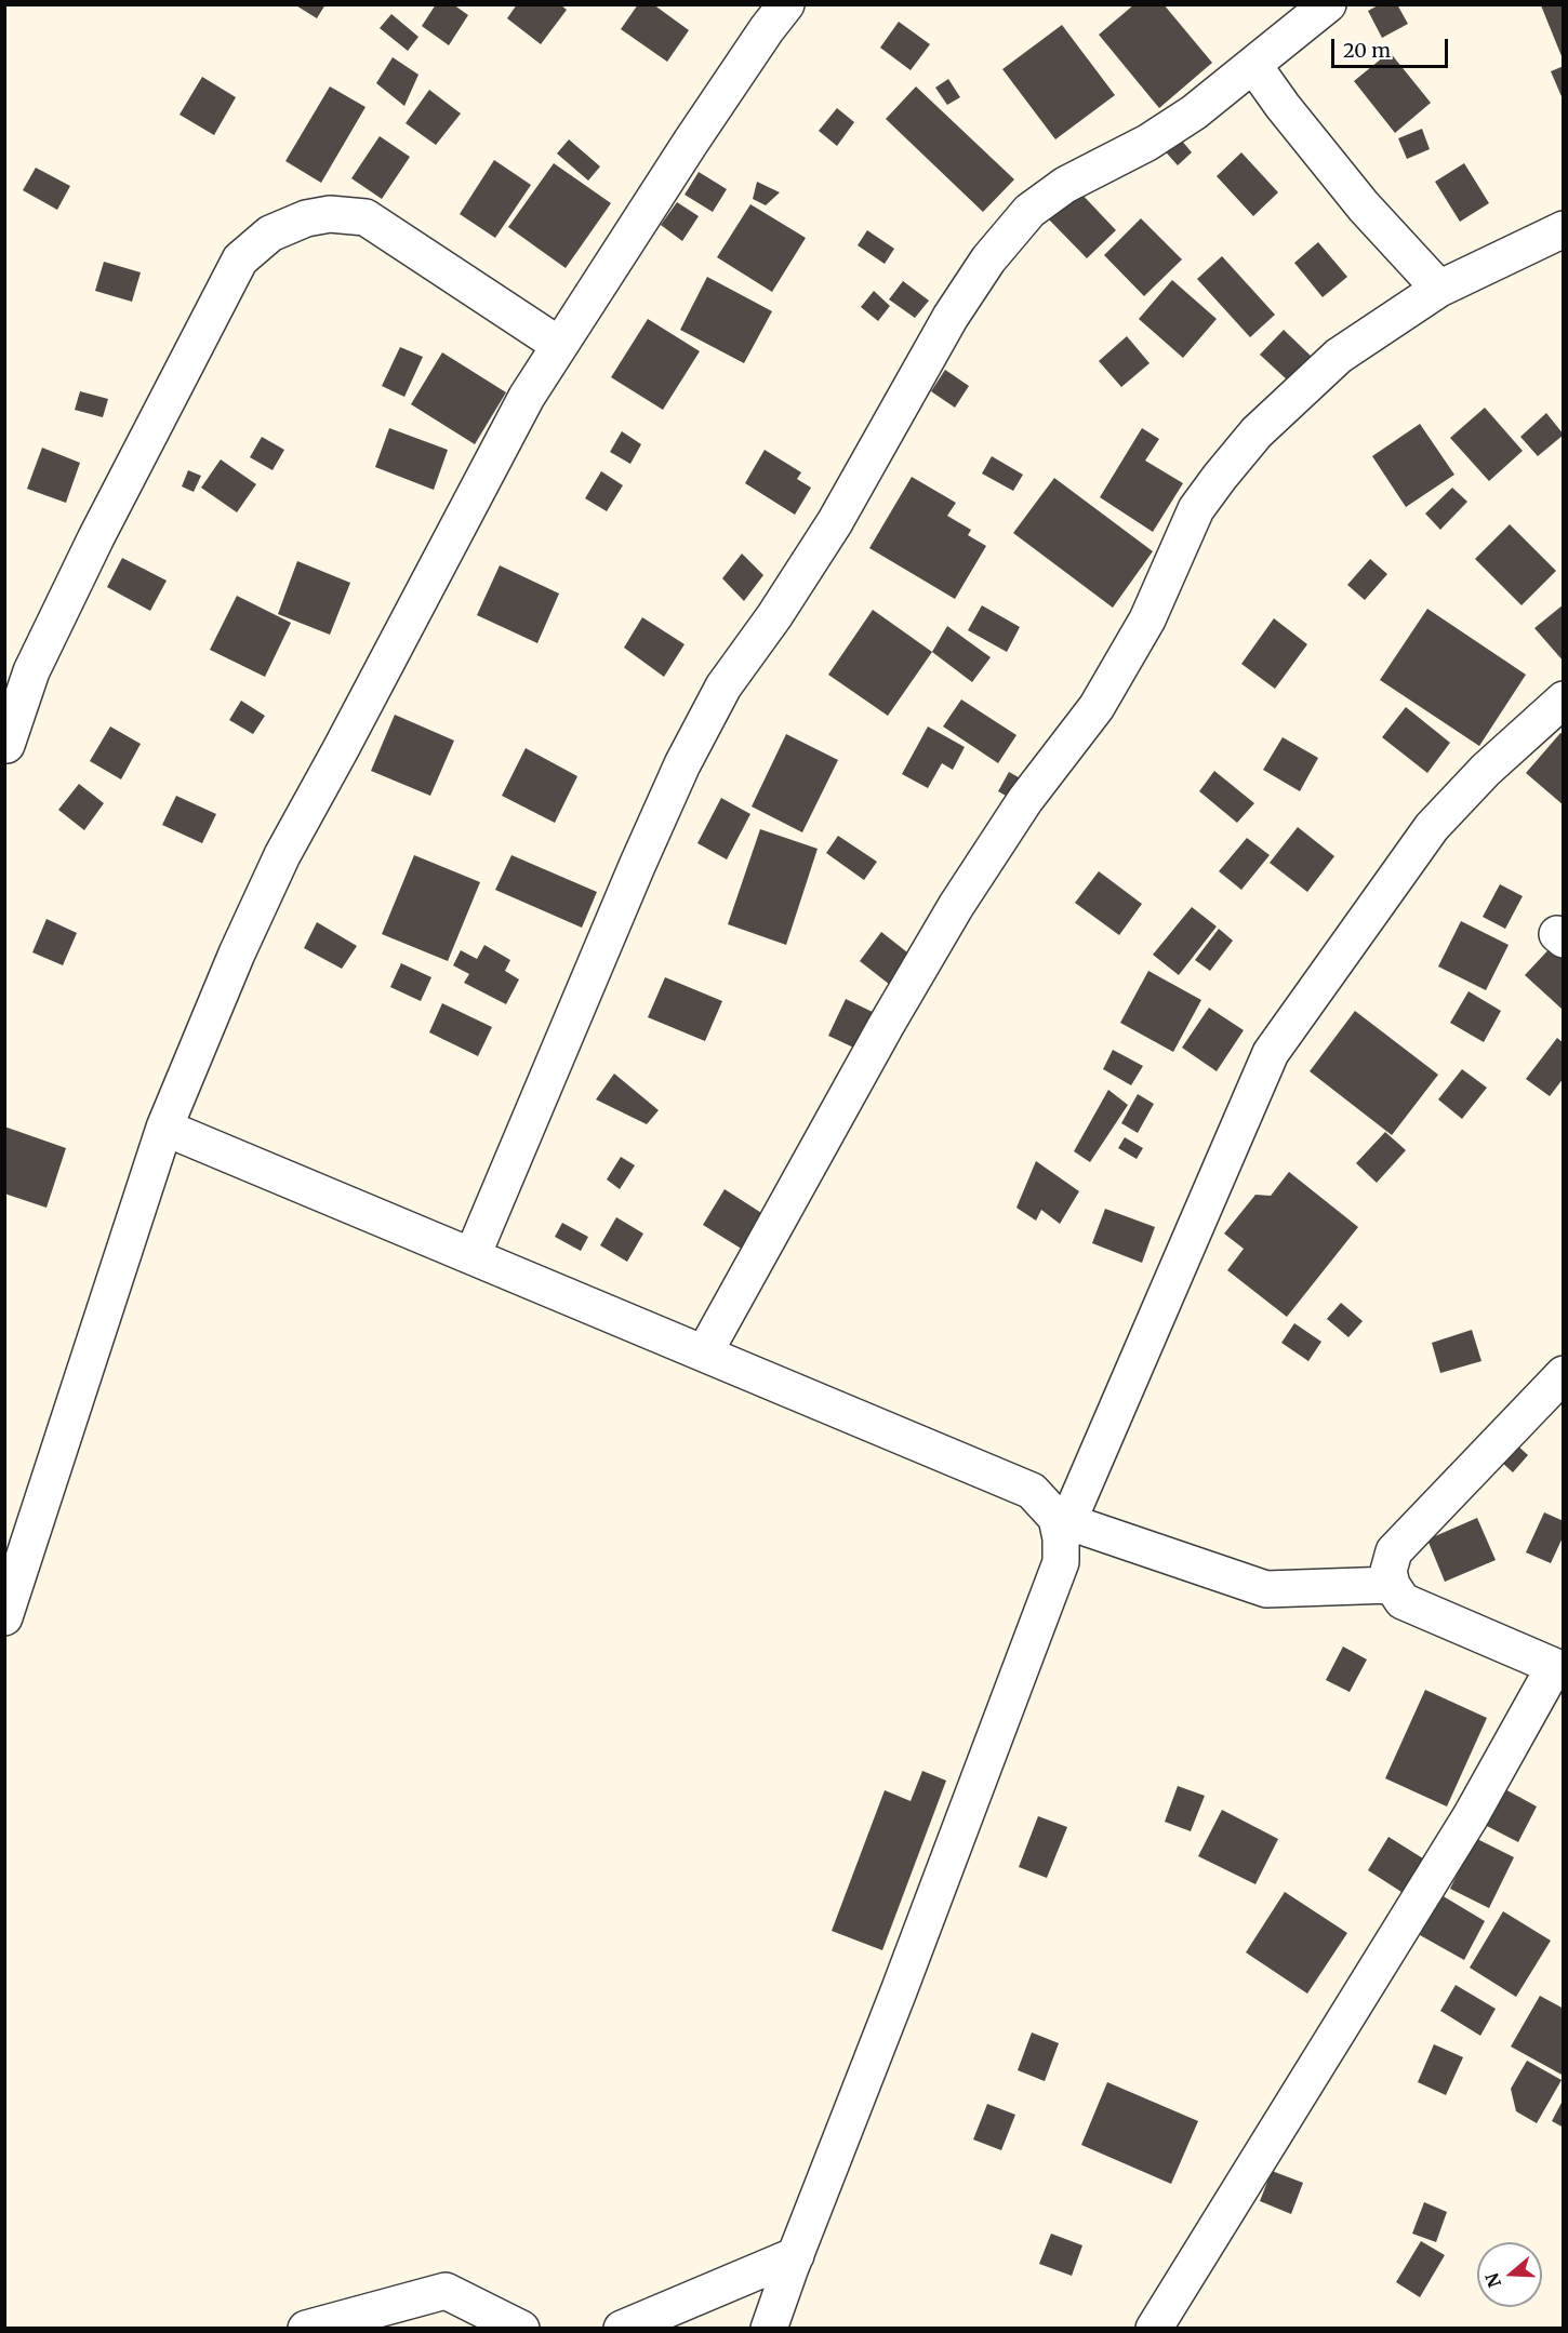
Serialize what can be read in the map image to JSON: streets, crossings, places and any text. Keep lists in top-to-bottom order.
{
  "scale_bar": "20 m",
  "north": "left"
}
